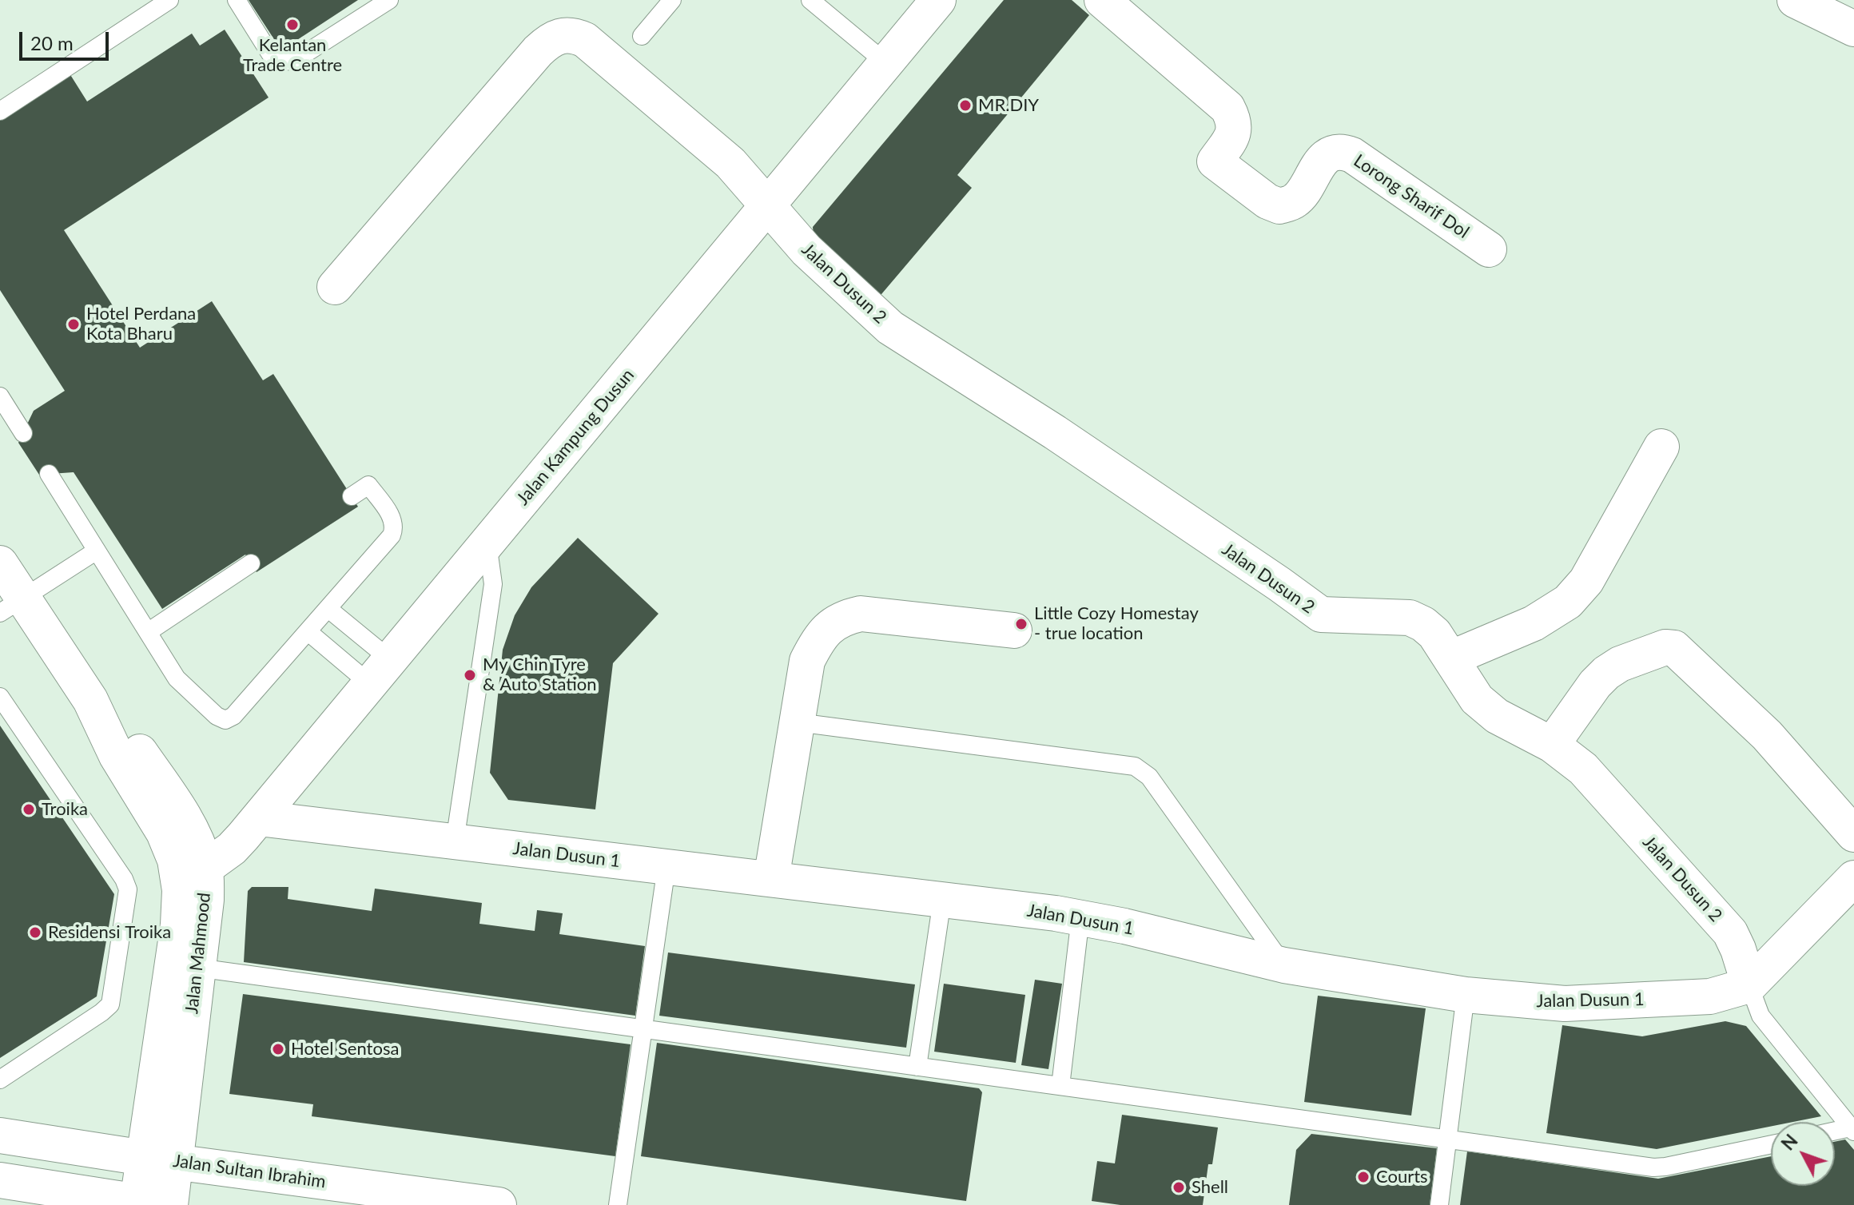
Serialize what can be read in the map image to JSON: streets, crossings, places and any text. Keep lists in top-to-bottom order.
{
  "streets": {
    "street": [
      "Lorong Sharif Dol",
      "Jalan Dusun 2",
      "Jalan Kampung Dusun",
      "Jalan Dusun 1",
      "Jalan Mahmood",
      "Jalan Sultan Ibrahim"
    ]
  },
  "crossings": [
    ["Jalan Dusun 2", "Jalan Kampung Dusun"],
    ["Jalan Dusun 2", "Jalan Dusun 1"],
    ["Jalan Kampung Dusun", "Jalan Dusun 1"],
    ["Jalan Kampung Dusun", "Jalan Mahmood"],
    ["Jalan Mahmood", "Jalan Sultan Ibrahim"]
  ],
  "places": [
    "Kelantan Trade Centre",
    "MR.DIY",
    "Hotel Perdana Kota Bharu",
    "Little Cozy Homestay - true location",
    "My Chin Tyre & Auto Station",
    "Troika",
    "Residensi Troika",
    "Hotel Sentosa",
    "Courts",
    "Shell"
  ],
  "scale_bar": "20 m",
  "north": "top left"
}
